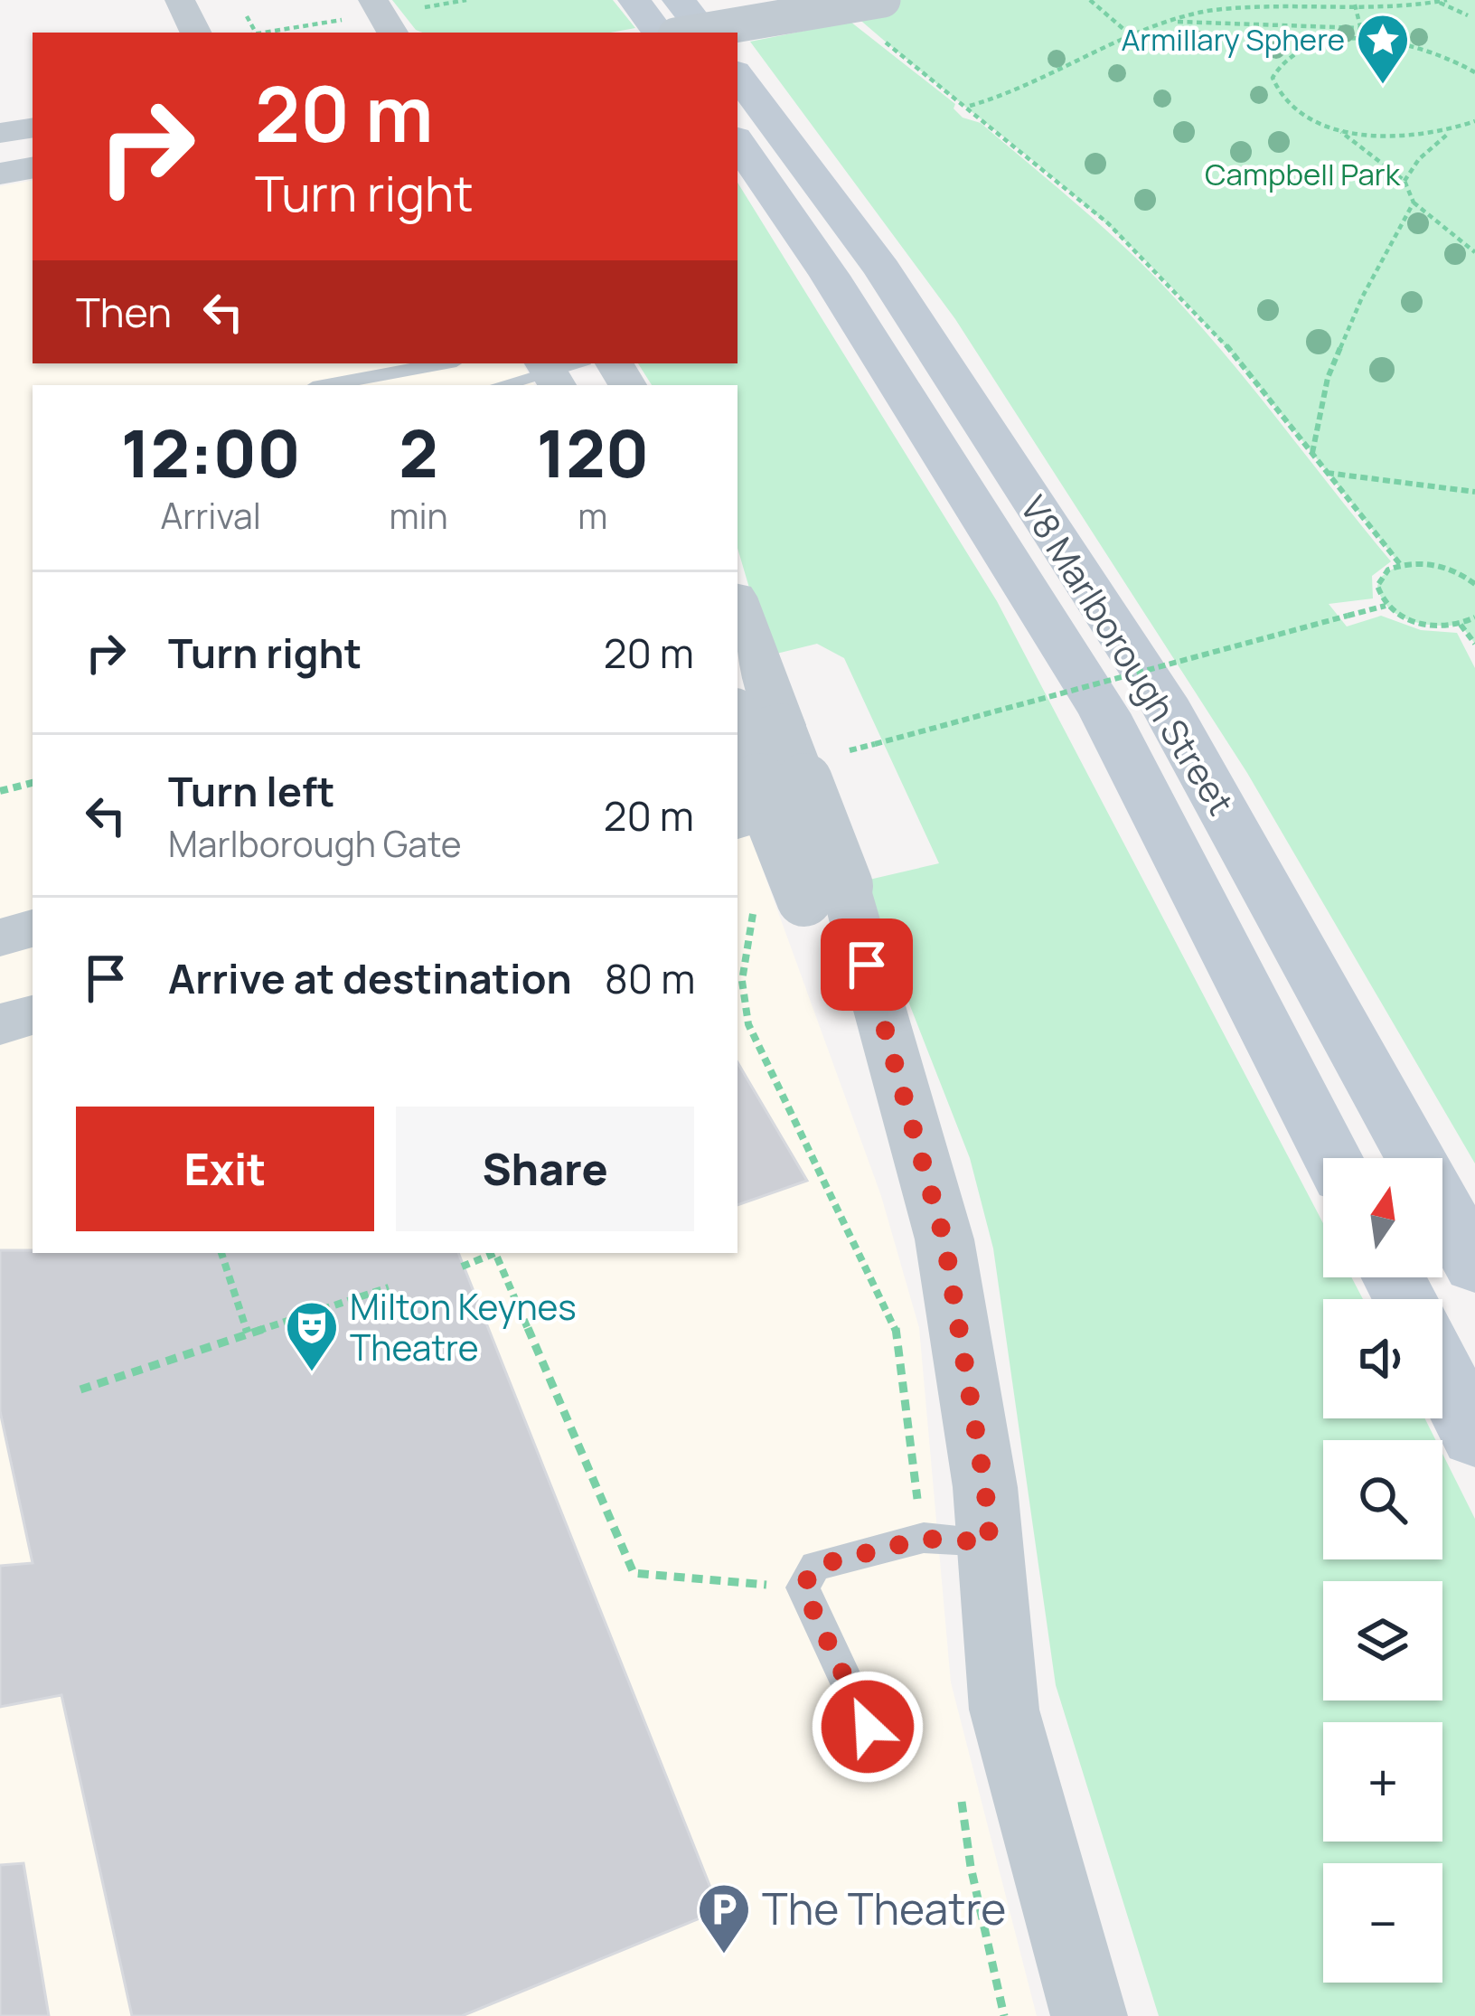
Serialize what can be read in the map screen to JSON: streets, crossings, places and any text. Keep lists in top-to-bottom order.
{
  "streets": {
    "main road": ["V8 Marlborough Street"]
  },
  "parks": ["Campbell Park"],
  "places": {
    "place": ["Armillary Sphere"],
    "theatre": ["Milton Keynes Theatre"],
    "parking": ["The Theatre"]
  },
  "north": "top",
  "page": {
    "turn": ["20 m", "Turn right"],
    "then": "Then",
    "eta": [
      "12:00",
      "Arrival",
      "2",
      "min",
      "120",
      "m"
    ],
    "list": [
      {
        "name": "Turn right",
        "value": "20 m"
      },
      {
        "name": "Turn left",
        "note": "Marlborough Gate",
        "value": "20 m"
      },
      {
        "name": "Arrive at destination",
        "value": "80 m"
      }
    ],
    "buttons": ["Exit", "Share"],
    "map_buttons": ["+", "−"]
  }
}
